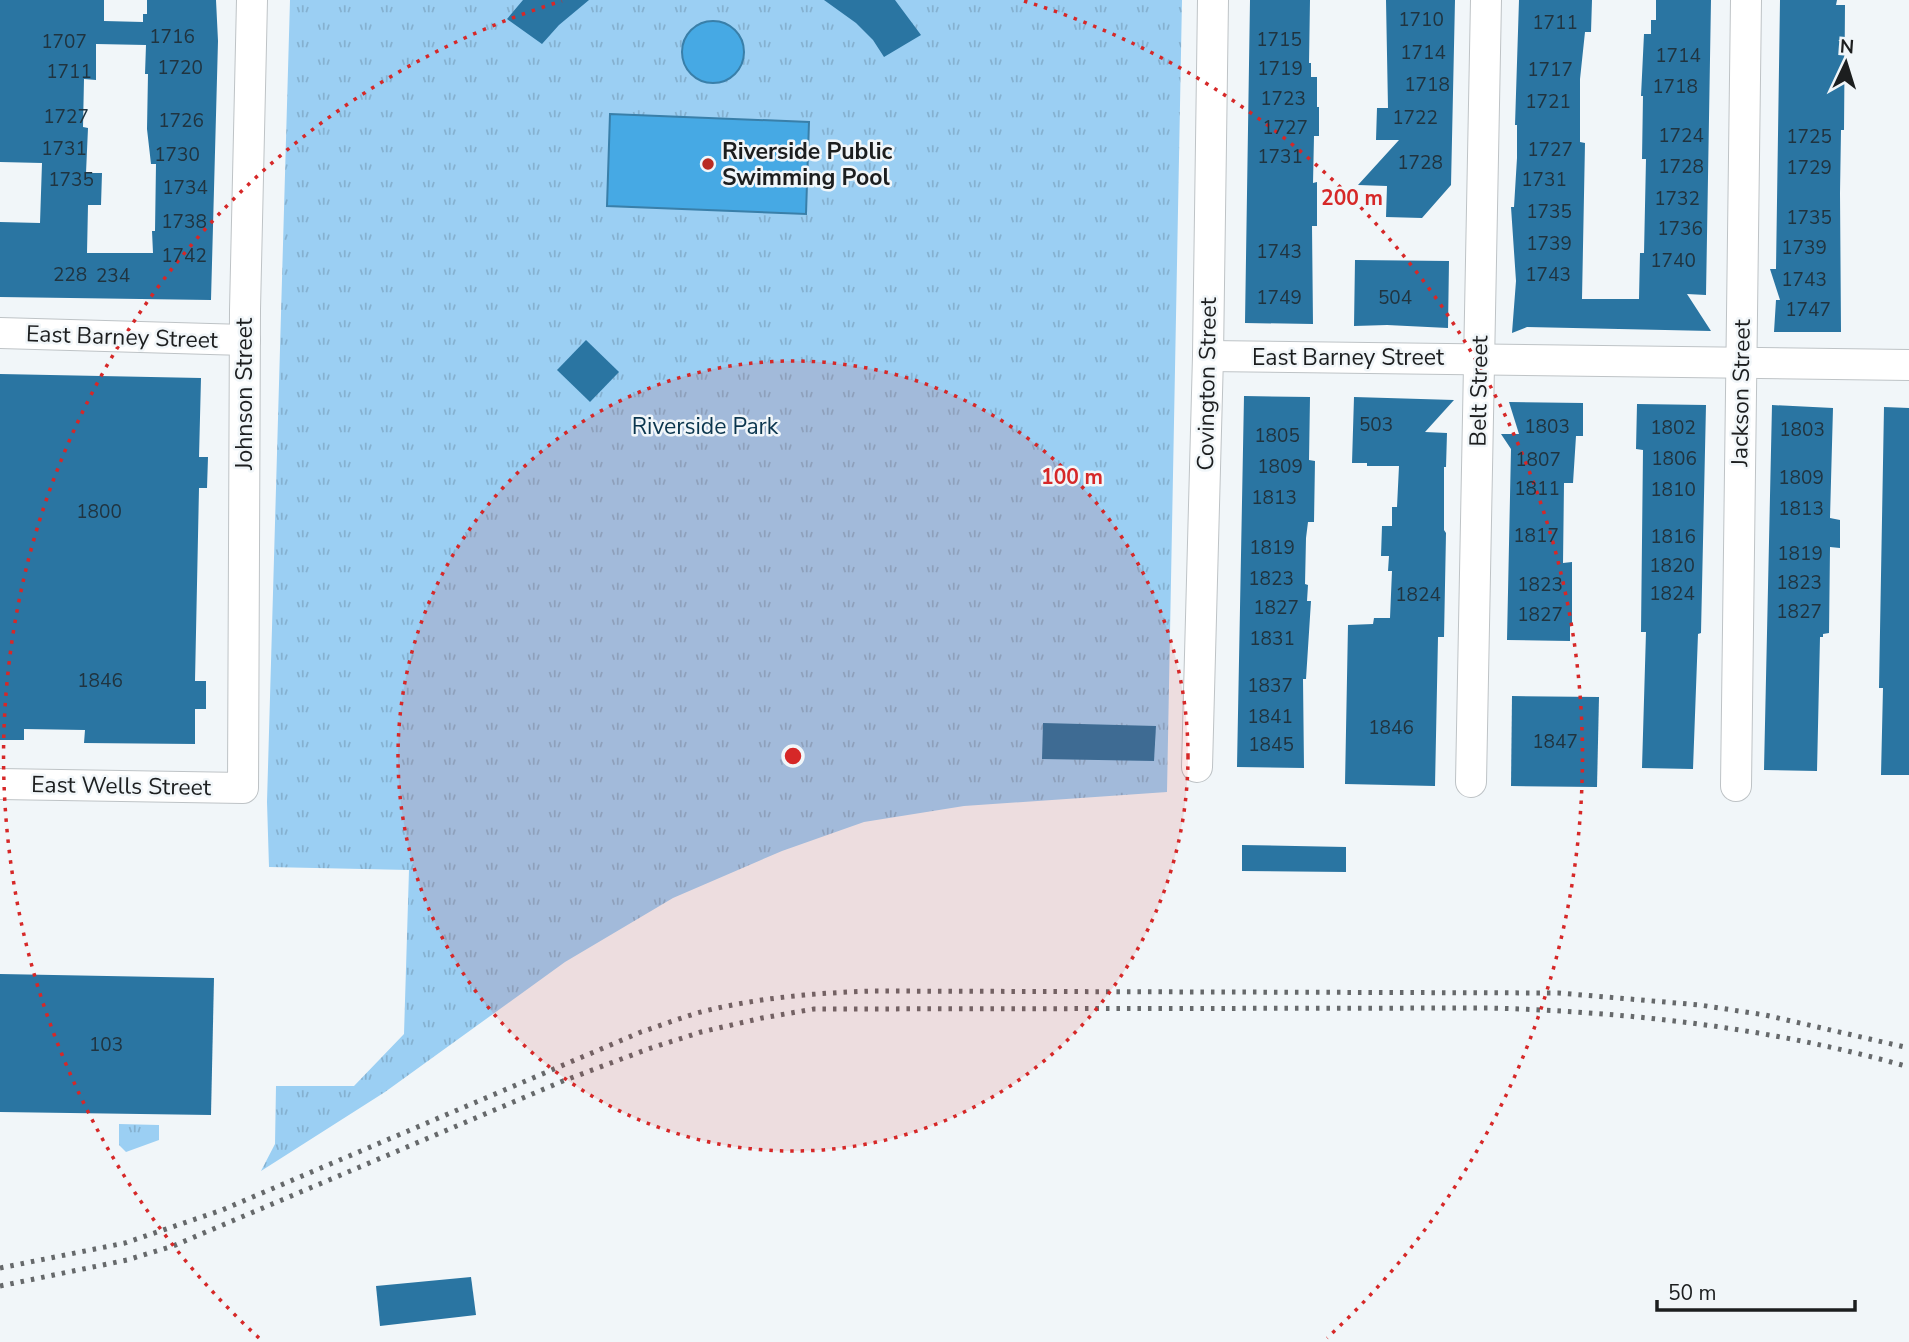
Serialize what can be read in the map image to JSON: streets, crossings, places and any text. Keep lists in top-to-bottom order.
{
  "streets": {
    "street": [
      "East Barney Street",
      "Covington Street",
      "Belt Street",
      "Jackson Street",
      "Johnson Street",
      "East Wells Street"
    ]
  },
  "crossings": [
    ["East Barney Street", "Covington Street"],
    ["East Barney Street", "Belt Street"],
    ["East Barney Street", "Jackson Street"],
    ["East Barney Street", "Johnson Street"],
    ["Johnson Street", "East Wells Street"]
  ],
  "parks": ["Riverside Park"],
  "places": ["Riverside Public Swimming Pool"],
  "house_numbers": [
    "1710",
    "1711",
    "1716",
    "1715",
    "1707",
    "1714",
    "1714",
    "1720",
    "1719",
    "1717",
    "1711",
    "1718",
    "1718",
    "1723",
    "1721",
    "1727",
    "1722",
    "1726",
    "1727",
    "1724",
    "1725",
    "1731",
    "1727",
    "1730",
    "1731",
    "1728",
    "1728",
    "1729",
    "1735",
    "1731",
    "1734",
    "1732",
    "1735",
    "1735",
    "1738",
    "1736",
    "1739",
    "1739",
    "1743",
    "1742",
    "1740",
    "228",
    "1743",
    "234",
    "1743",
    "1749",
    "504",
    "1747",
    "503",
    "1803",
    "1802",
    "1803",
    "1805",
    "1806",
    "1807",
    "1809",
    "1809",
    "1811",
    "1810",
    "1813",
    "1813",
    "1800",
    "1817",
    "1816",
    "1819",
    "1819",
    "1820",
    "1823",
    "1823",
    "1823",
    "1824",
    "1824",
    "1827",
    "1827",
    "1827",
    "1831",
    "1846",
    "1837",
    "1841",
    "1846",
    "1847",
    "1845",
    "103"
  ],
  "scale_bar": "50 m",
  "north": "top",
  "rings": ["200 m", "100 m"]
}
